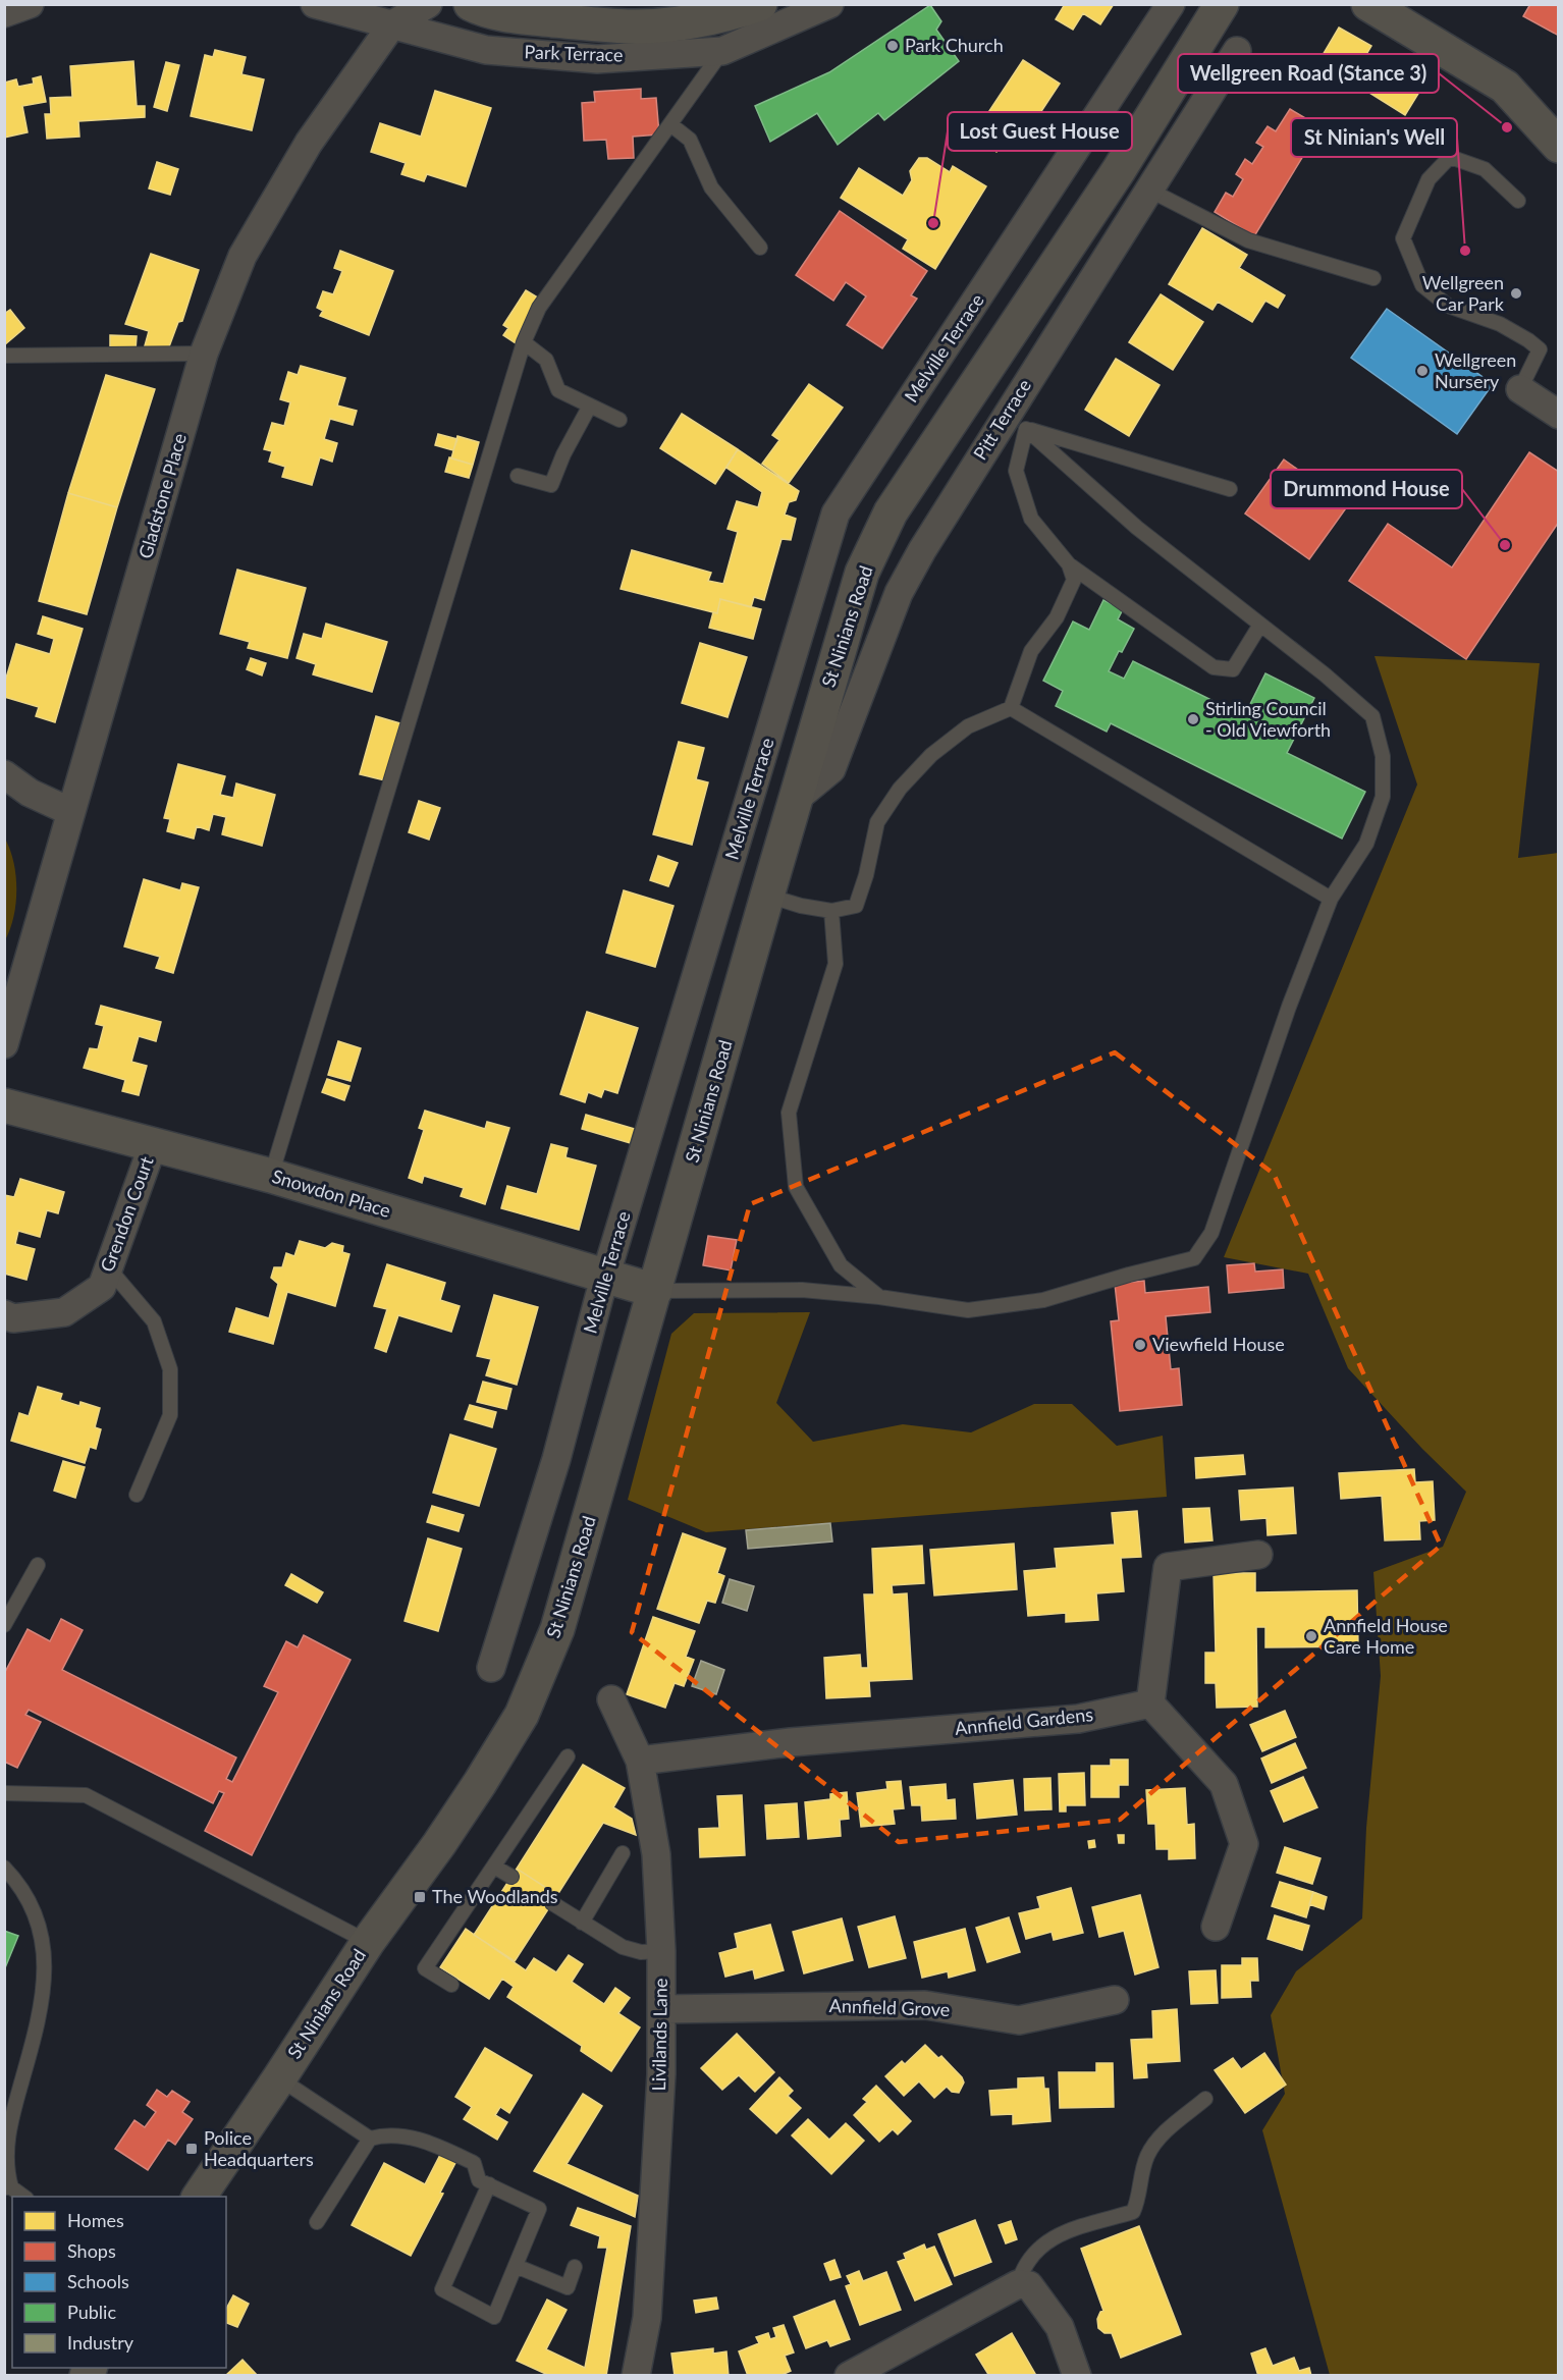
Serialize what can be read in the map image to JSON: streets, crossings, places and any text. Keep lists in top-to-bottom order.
{
  "streets": {
    "street": [
      "Park Terrace",
      "Melville Terrace",
      "Pitt Terrace",
      "Gladstone Place",
      "St Ninians Road",
      "Snowdon Place",
      "Grendon Court",
      "Annfield Gardens",
      "Annfield Grove",
      "Livilands Lane"
    ]
  },
  "crossings": [
    ["Park Terrace", "Gladstone Place"],
    ["Melville Terrace", "Snowdon Place"],
    ["Pitt Terrace", "St Ninians Road"],
    ["St Ninians Road", "Snowdon Place"],
    ["Snowdon Place", "Grendon Court"],
    ["Annfield Gardens", "Livilands Lane"],
    ["Annfield Grove", "Livilands Lane"]
  ],
  "places": {
    "other": [
      "Park Church",
      "Wellgreen Road (Stance 3)",
      "Lost Guest House",
      "St Ninian's Well",
      "Wellgreen Car Park",
      "Wellgreen Nursery",
      "Drummond House",
      "Stirling Council - Old Viewforth",
      "Viewfield House",
      "Annfield House Care Home"
    ],
    "transit": ["The Woodlands", "Police Headquarters"]
  },
  "legend": [
    "Homes",
    "Shops",
    "Schools",
    "Public",
    "Industry"
  ]
}
